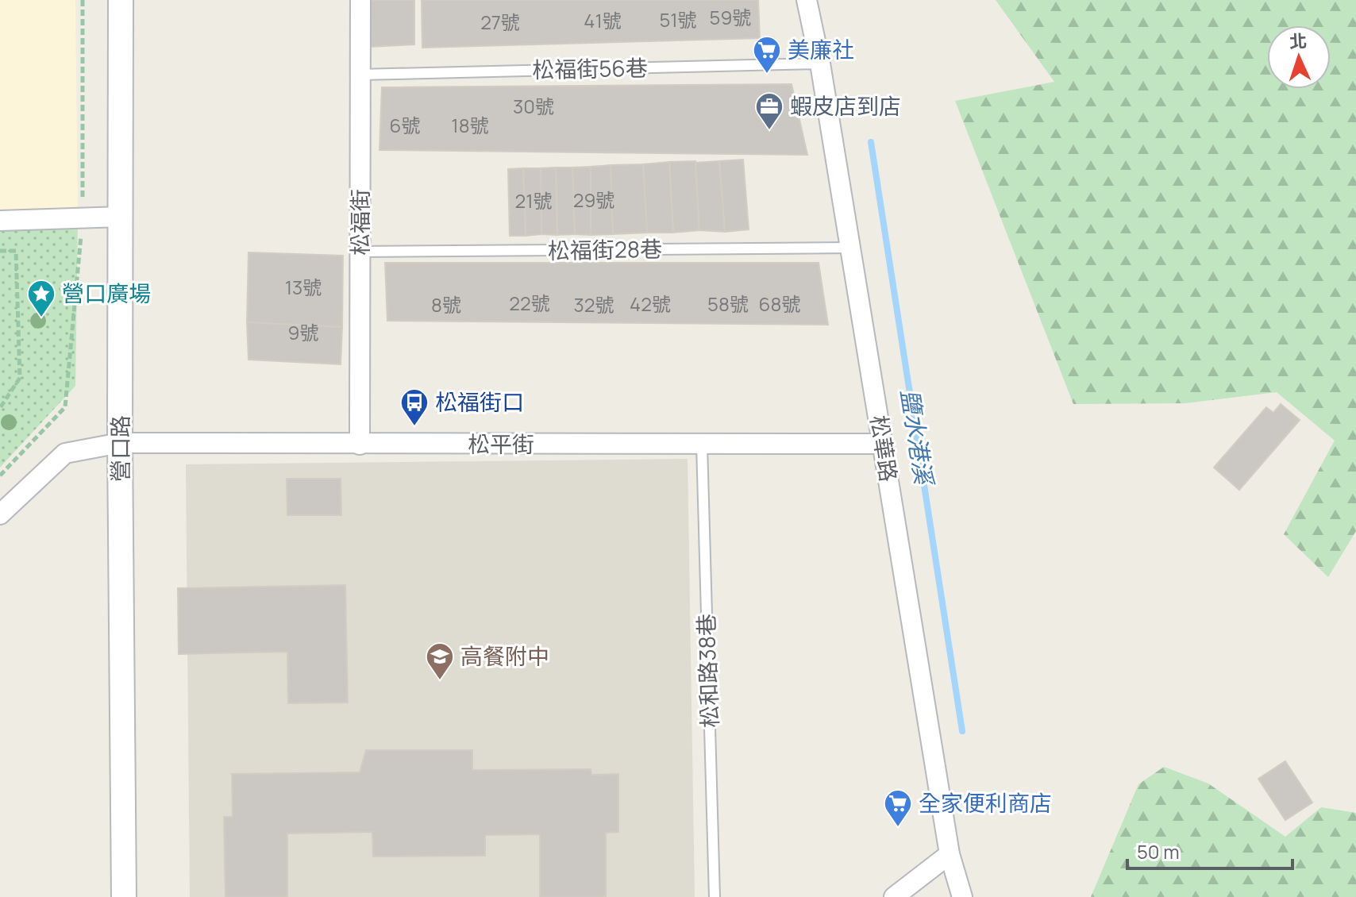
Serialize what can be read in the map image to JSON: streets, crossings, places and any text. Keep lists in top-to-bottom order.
{
  "streets": {
    "street": [
      "松福街",
      "松平街",
      "營口路",
      "松華路"
    ],
    "lane": ["松福街56巷", "松福街28巷", "松和路38巷"]
  },
  "crossings": [
    ["松福街56巷", "松福街"],
    ["松福街56巷", "松華路"],
    ["松福街", "松福街28巷"],
    ["松福街", "松平街"],
    ["松福街28巷", "松華路"],
    ["松平街", "營口路"],
    ["松平街", "松華路"],
    ["松平街", "松和路38巷"]
  ],
  "water": ["鹽水港溪"],
  "places": {
    "supermarket": ["美廉社", "全家便利商店"],
    "office": ["蝦皮店到店"],
    "place": ["營口廣場"],
    "bus stop": ["松福街口"],
    "school or university": ["高餐附中"]
  },
  "house_numbers": [
    "59號",
    "51號",
    "41號",
    "27號",
    "30號",
    "6號",
    "18號",
    "29號",
    "21號",
    "13號",
    "22號",
    "42號",
    "58號",
    "68號",
    "8號",
    "32號",
    "9號"
  ],
  "scale_bar": "50 m",
  "north": "top"
}
